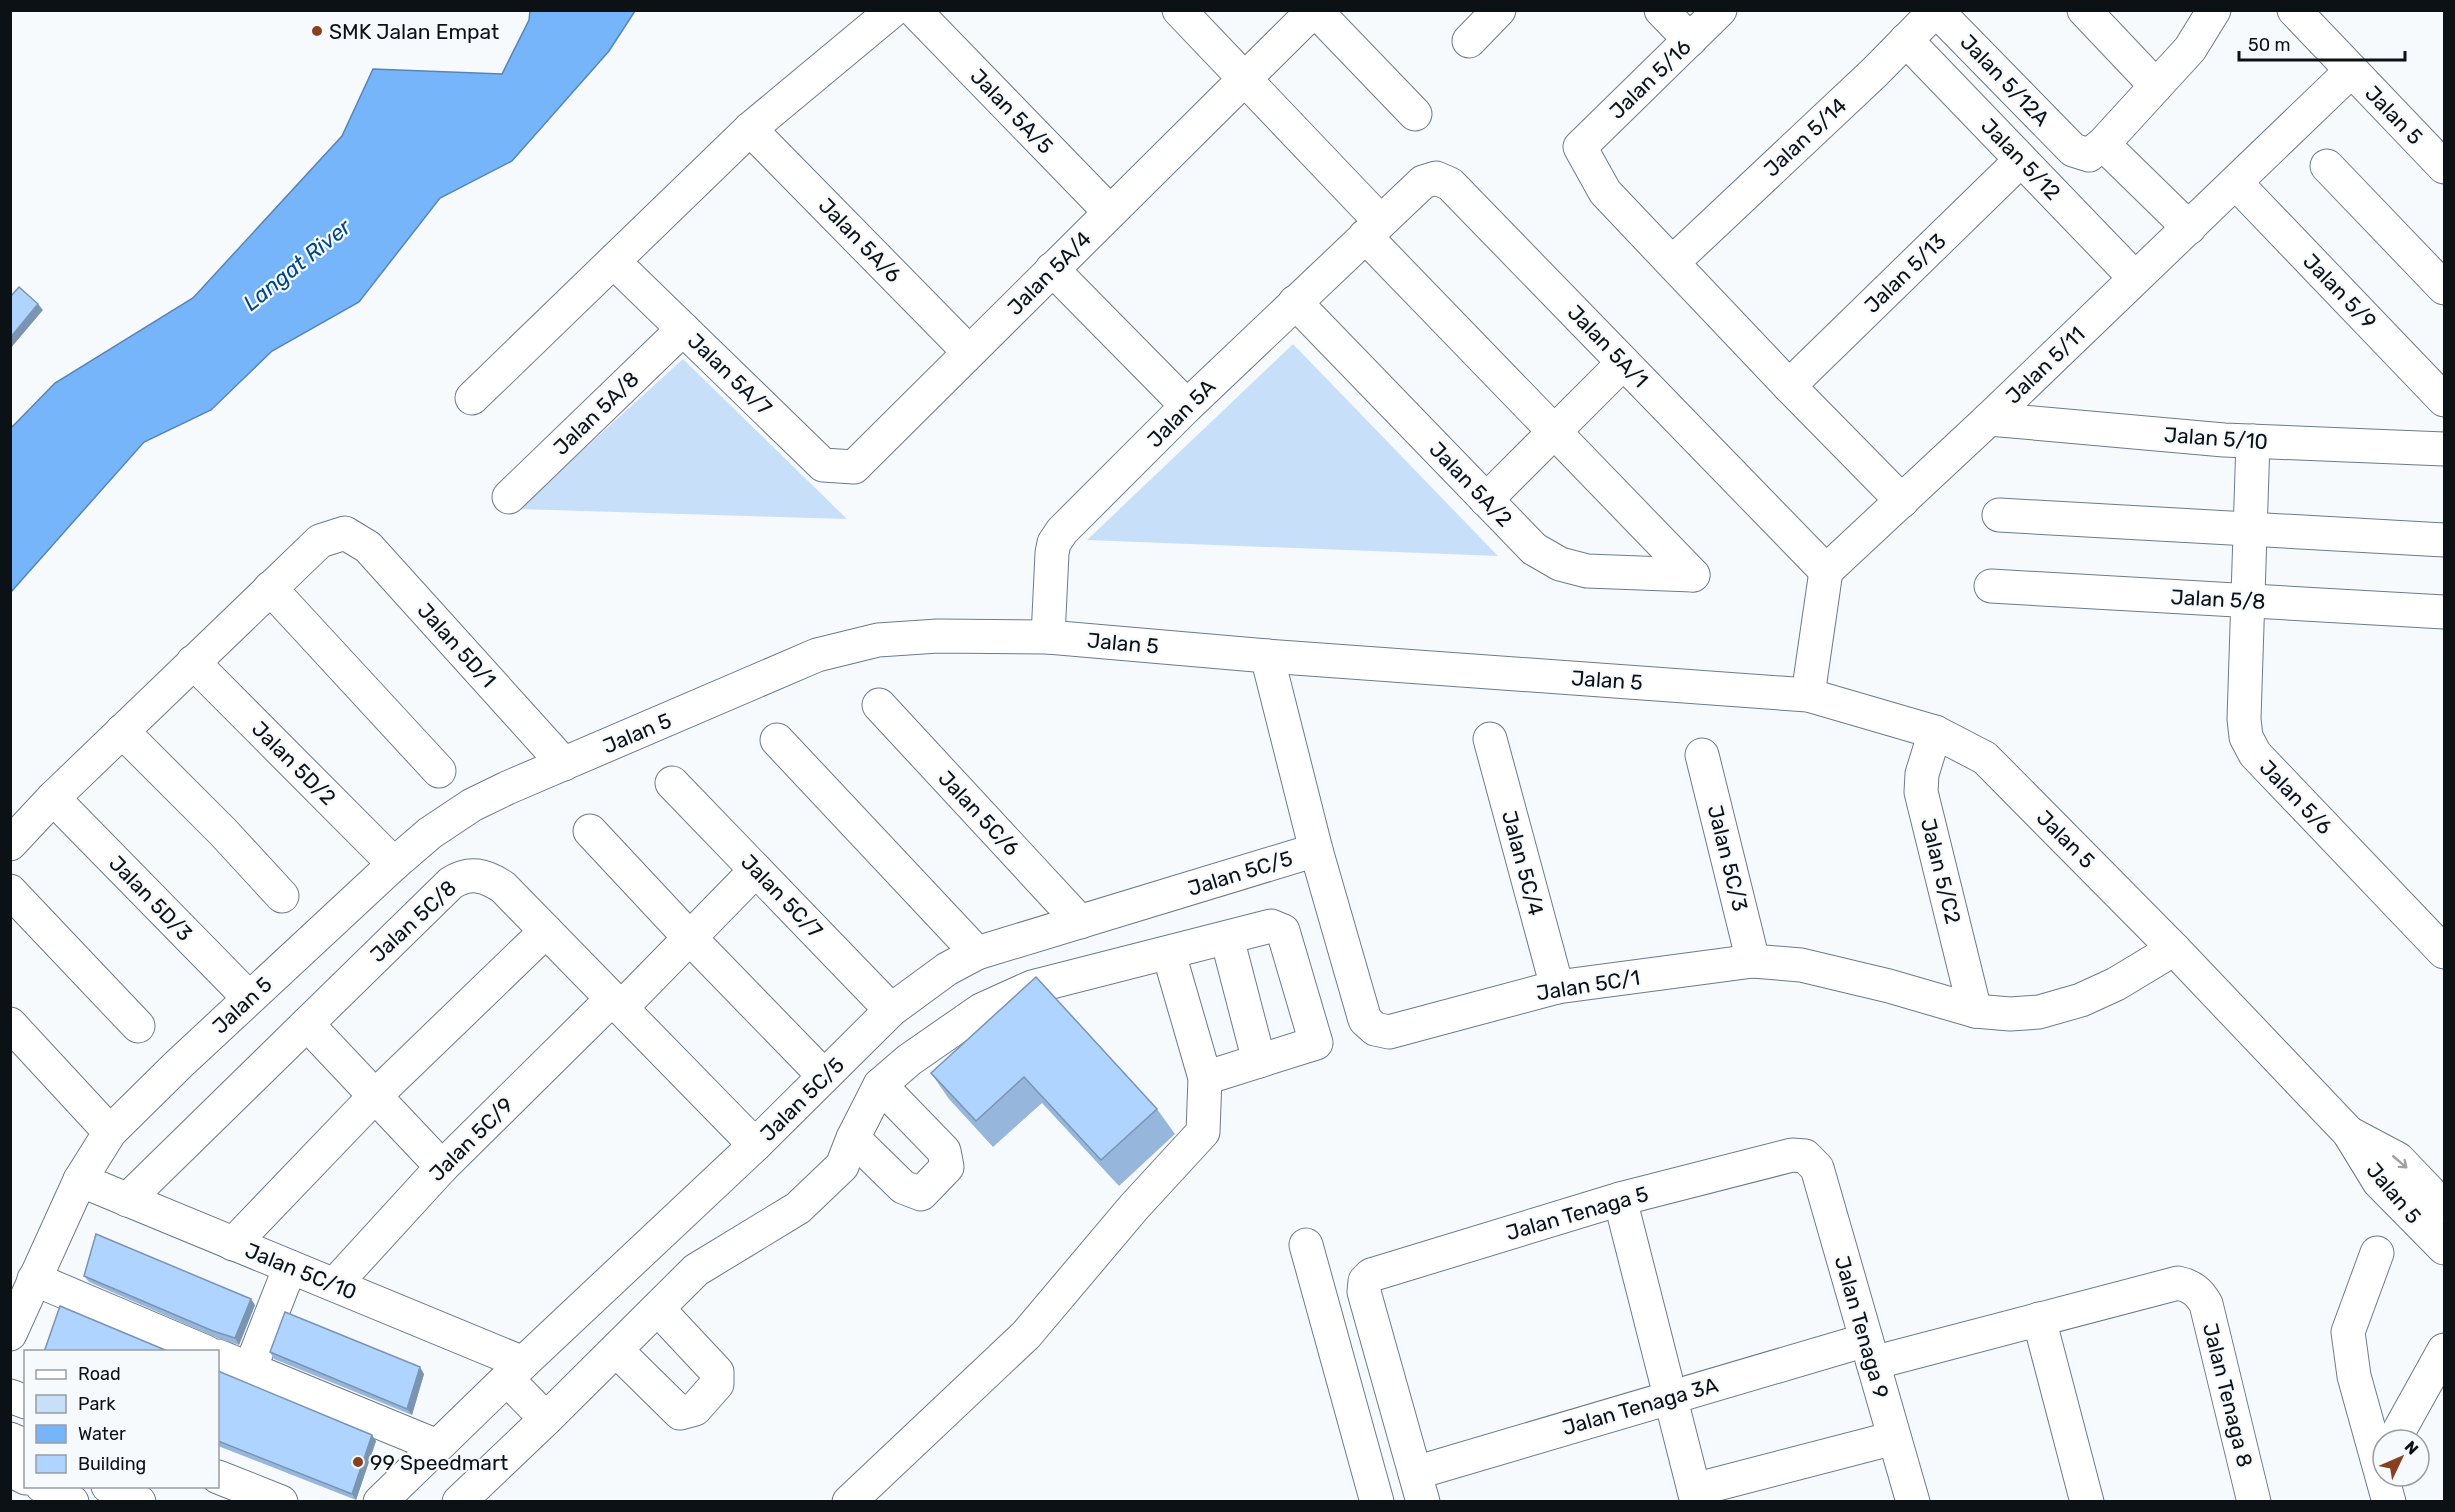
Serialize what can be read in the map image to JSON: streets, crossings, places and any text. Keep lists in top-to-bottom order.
{
  "streets": {
    "street": [
      "Jalan 5/16",
      "Jalan 5/12A",
      "Jalan 5A/5",
      "Jalan 5",
      "Jalan 5/14",
      "Jalan 5/12",
      "Jalan 5A/6",
      "Jalan 5A/4",
      "Jalan 5/13",
      "Jalan 5/9",
      "Jalan 5A/1",
      "Jalan 5/11",
      "Jalan 5A/7",
      "Jalan 5A/8",
      "Jalan 5A",
      "Jalan 5/10",
      "Jalan 5A/2",
      "Jalan 5/8",
      "Jalan 5D/1",
      "Jalan 5D/2",
      "Jalan 5/6",
      "Jalan 5C/6",
      "Jalan 5C/3",
      "Jalan 5C/4",
      "Jalan 5/C2",
      "Jalan 5C/5",
      "Jalan 5C/7",
      "Jalan 5D/3",
      "Jalan 5C/8",
      "Jalan 5C/1",
      "Jalan 5C/9",
      "Jalan Tenaga 5",
      "Jalan 5C/10",
      "Jalan Tenaga 9",
      "Jalan Tenaga 8",
      "Jalan Tenaga 3A"
    ]
  },
  "crossings": [
    ["Jalan 5/16", "Jalan 5/14"],
    ["Jalan 5/12A", "Jalan 5/14"],
    ["Jalan 5/12A", "Jalan 5/11"],
    ["Jalan 5A/5", "Jalan 5A/4"],
    ["Jalan 5", "Jalan 5/11"],
    ["Jalan 5", "Jalan 5A"],
    ["Jalan 5", "Jalan 5D/1"],
    ["Jalan 5", "Jalan 5D/2"],
    ["Jalan 5", "Jalan 5/C2"],
    ["Jalan 5", "Jalan 5D/3"],
    ["Jalan 5", "Jalan 5C/1"],
    ["Jalan 5", "Jalan 5C/10"],
    ["Jalan 5/14", "Jalan 5/12"],
    ["Jalan 5/12", "Jalan 5/13"],
    ["Jalan 5/12", "Jalan 5/11"],
    ["Jalan 5A/6", "Jalan 5A/4"],
    ["Jalan 5A/4", "Jalan 5A/7"],
    ["Jalan 5/9", "Jalan 5/11"],
    ["Jalan 5A/1", "Jalan 5/11"],
    ["Jalan 5A/1", "Jalan 5A"],
    ["Jalan 5/11", "Jalan 5/10"],
    ["Jalan 5A/7", "Jalan 5A/8"],
    ["Jalan 5A", "Jalan 5A/2"],
    ["Jalan 5/10", "Jalan 5/6"],
    ["Jalan 5/8", "Jalan 5/6"],
    ["Jalan 5C/6", "Jalan 5C/5"],
    ["Jalan 5C/3", "Jalan 5C/1"],
    ["Jalan 5C/4", "Jalan 5C/1"],
    ["Jalan 5/C2", "Jalan 5C/1"],
    ["Jalan 5C/5", "Jalan 5C/7"],
    ["Jalan 5C/5", "Jalan 5C/8"],
    ["Jalan 5C/5", "Jalan 5C/1"],
    ["Jalan 5C/5", "Jalan 5C/10"],
    ["Jalan 5C/7", "Jalan 5C/9"],
    ["Jalan 5C/8", "Jalan 5C/9"],
    ["Jalan 5C/8", "Jalan 5C/10"],
    ["Jalan 5C/9", "Jalan 5C/10"],
    ["Jalan Tenaga 5", "Jalan Tenaga 9"],
    ["Jalan Tenaga 5", "Jalan Tenaga 3A"],
    ["Jalan Tenaga 9", "Jalan Tenaga 3A"],
    ["Jalan Tenaga 8", "Jalan Tenaga 3A"]
  ],
  "water": ["Langat River"],
  "places": ["SMK Jalan Empat", "99 Speedmart"],
  "legend": [
    "Road",
    "Park",
    "Water",
    "Building"
  ],
  "scale_bar": "50 m",
  "north": "top right"
}
